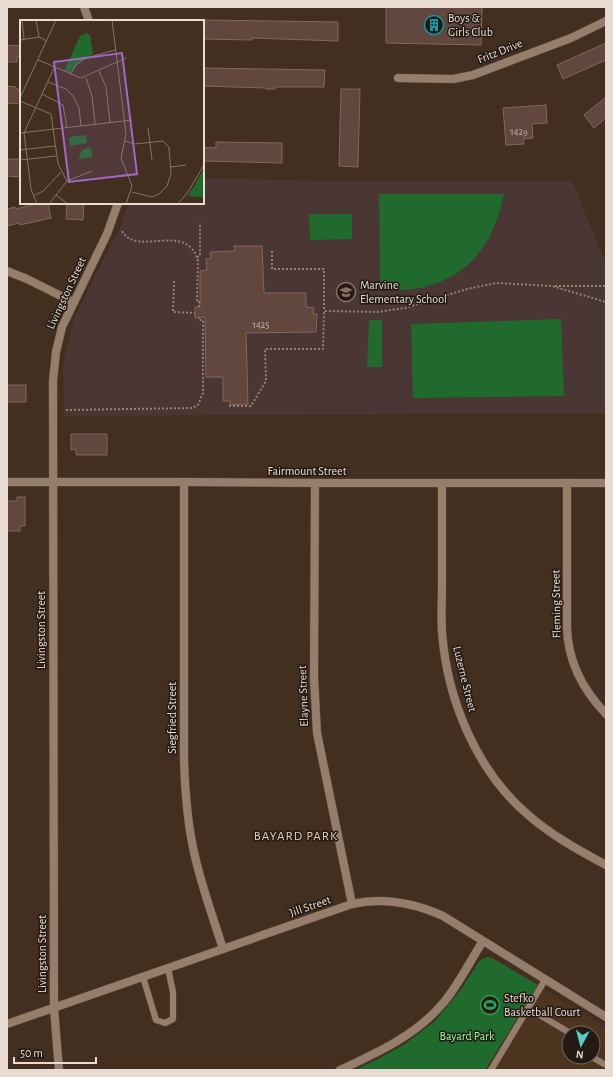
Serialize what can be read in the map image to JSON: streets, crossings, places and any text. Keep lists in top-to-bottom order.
{
  "streets": {
    "street": [
      "Fritz Drive",
      "Livingston Street",
      "Fairmount Street",
      "Fleming Street",
      "Luzerne Street",
      "Elayne Street",
      "Siegfried Street",
      "Jill Street"
    ]
  },
  "crossings": [
    ["Livingston Street", "Fairmount Street"],
    ["Livingston Street", "Jill Street"],
    ["Fairmount Street", "Fleming Street"],
    ["Fairmount Street", "Luzerne Street"],
    ["Fairmount Street", "Elayne Street"],
    ["Fairmount Street", "Siegfried Street"],
    ["Elayne Street", "Jill Street"],
    ["Siegfried Street", "Jill Street"]
  ],
  "districts": ["BAYARD PARK"],
  "parks": ["Bayard Park"],
  "places": {
    "building": ["Boys & Girls Club"],
    "school or university": ["Marvine Elementary School"],
    "sports": ["Stefko Basketball Court"]
  },
  "house_numbers": ["1429", "1425"],
  "scale_bar": "50 m",
  "north": "bottom"
}
